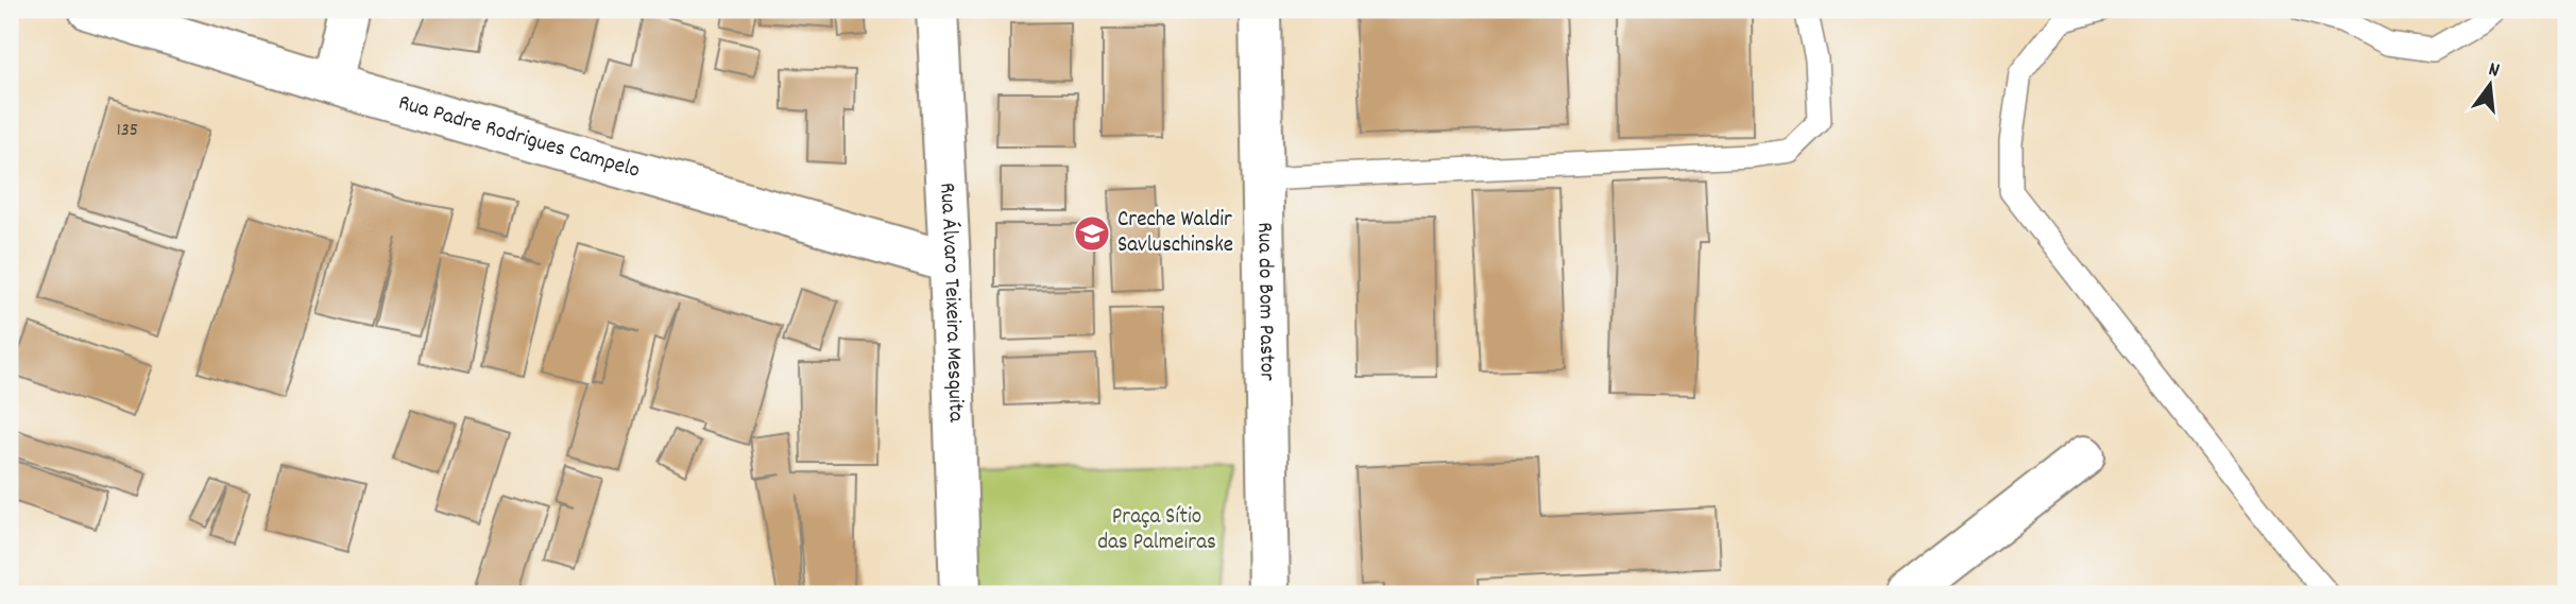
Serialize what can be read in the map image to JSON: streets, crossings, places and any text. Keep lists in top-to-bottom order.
{
  "streets": {
    "street": ["Rua Padre Rodrigues Campelo", "Rua Álvaro Teixeira Mesquita", "Rua do Bom Pastor"]
  },
  "crossings": [
    ["Rua Padre Rodrigues Campelo", "Rua Álvaro Teixeira Mesquita"]
  ],
  "parks": ["Praça Sítio das Palmeiras"],
  "places": {
    "school or university": ["Creche Waldir Savluschinske"]
  },
  "house_numbers": ["135"],
  "north": "top"
}
